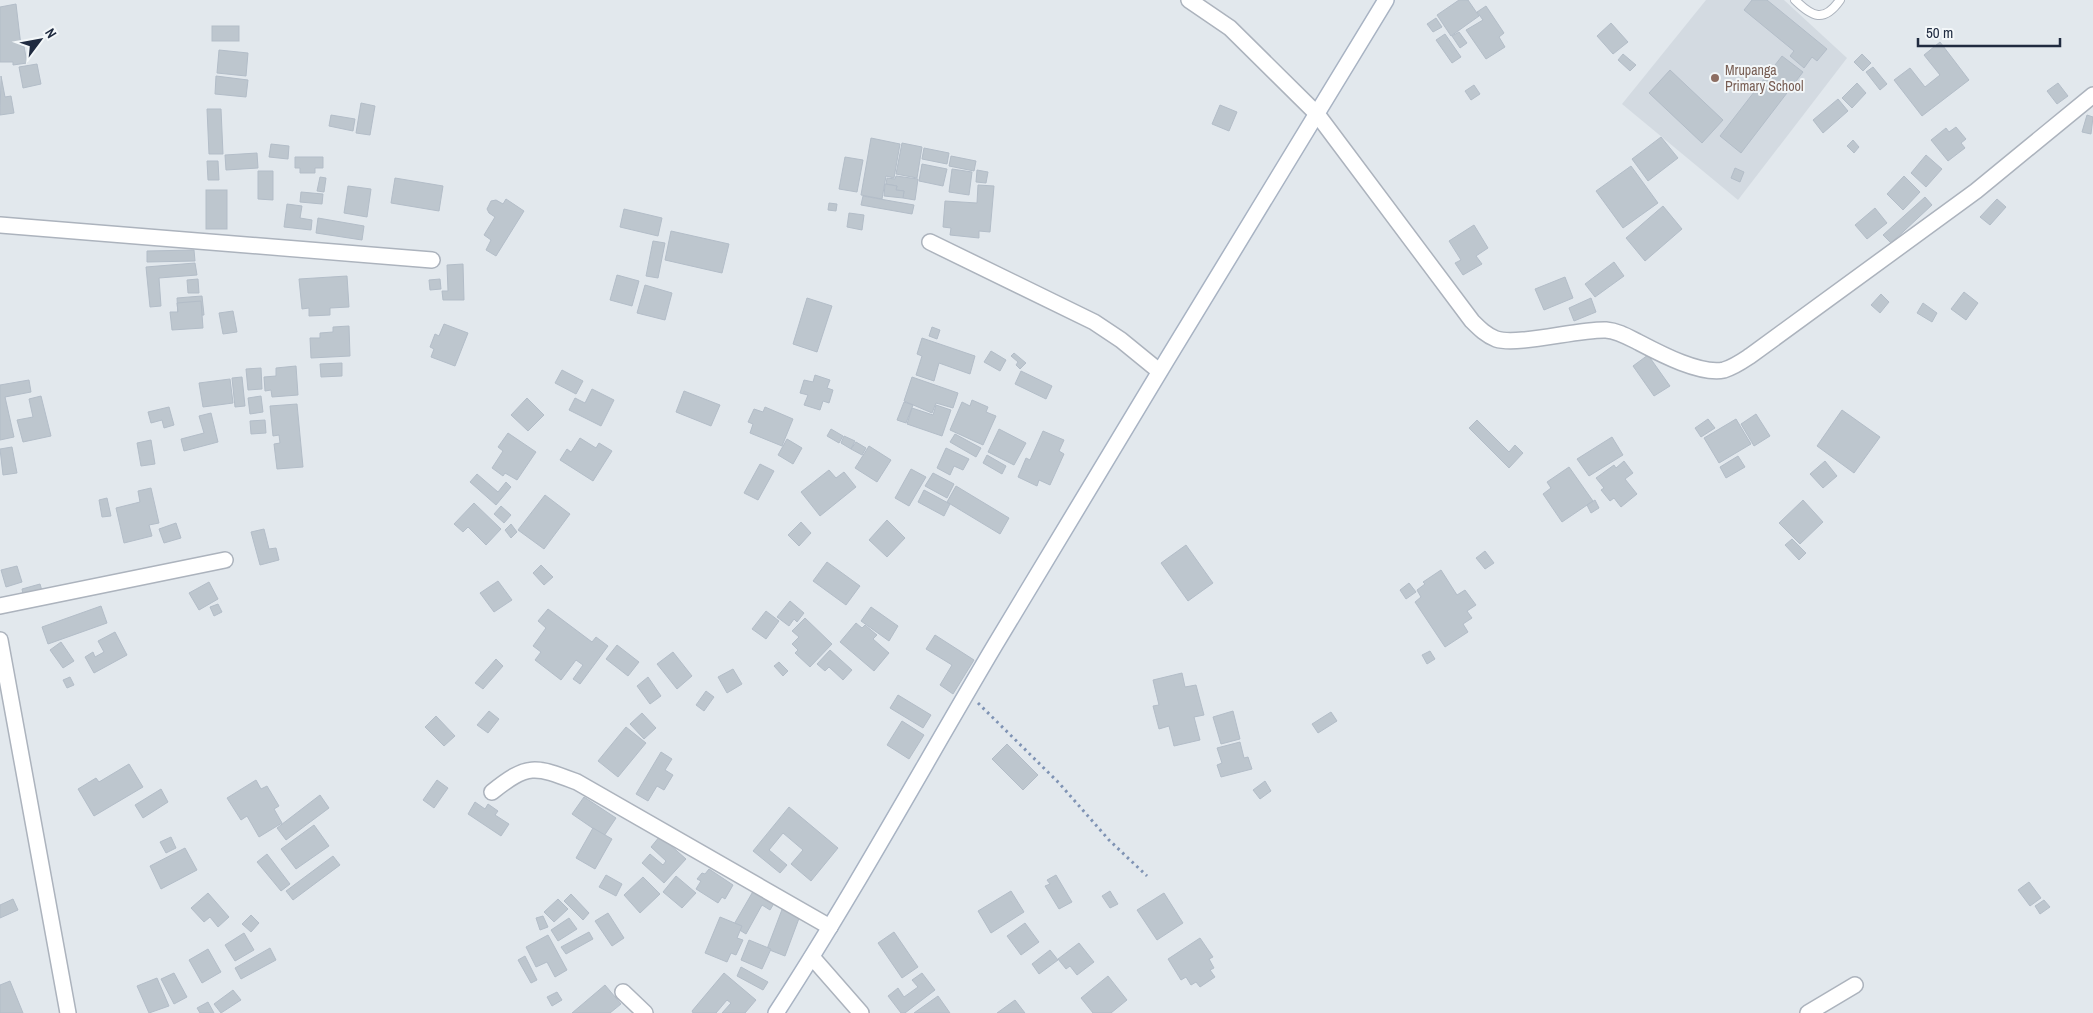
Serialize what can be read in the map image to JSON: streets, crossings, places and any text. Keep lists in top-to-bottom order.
{
  "places": ["Mrupanga Primary School"],
  "scale_bar": "50 m",
  "north": "top right"
}
